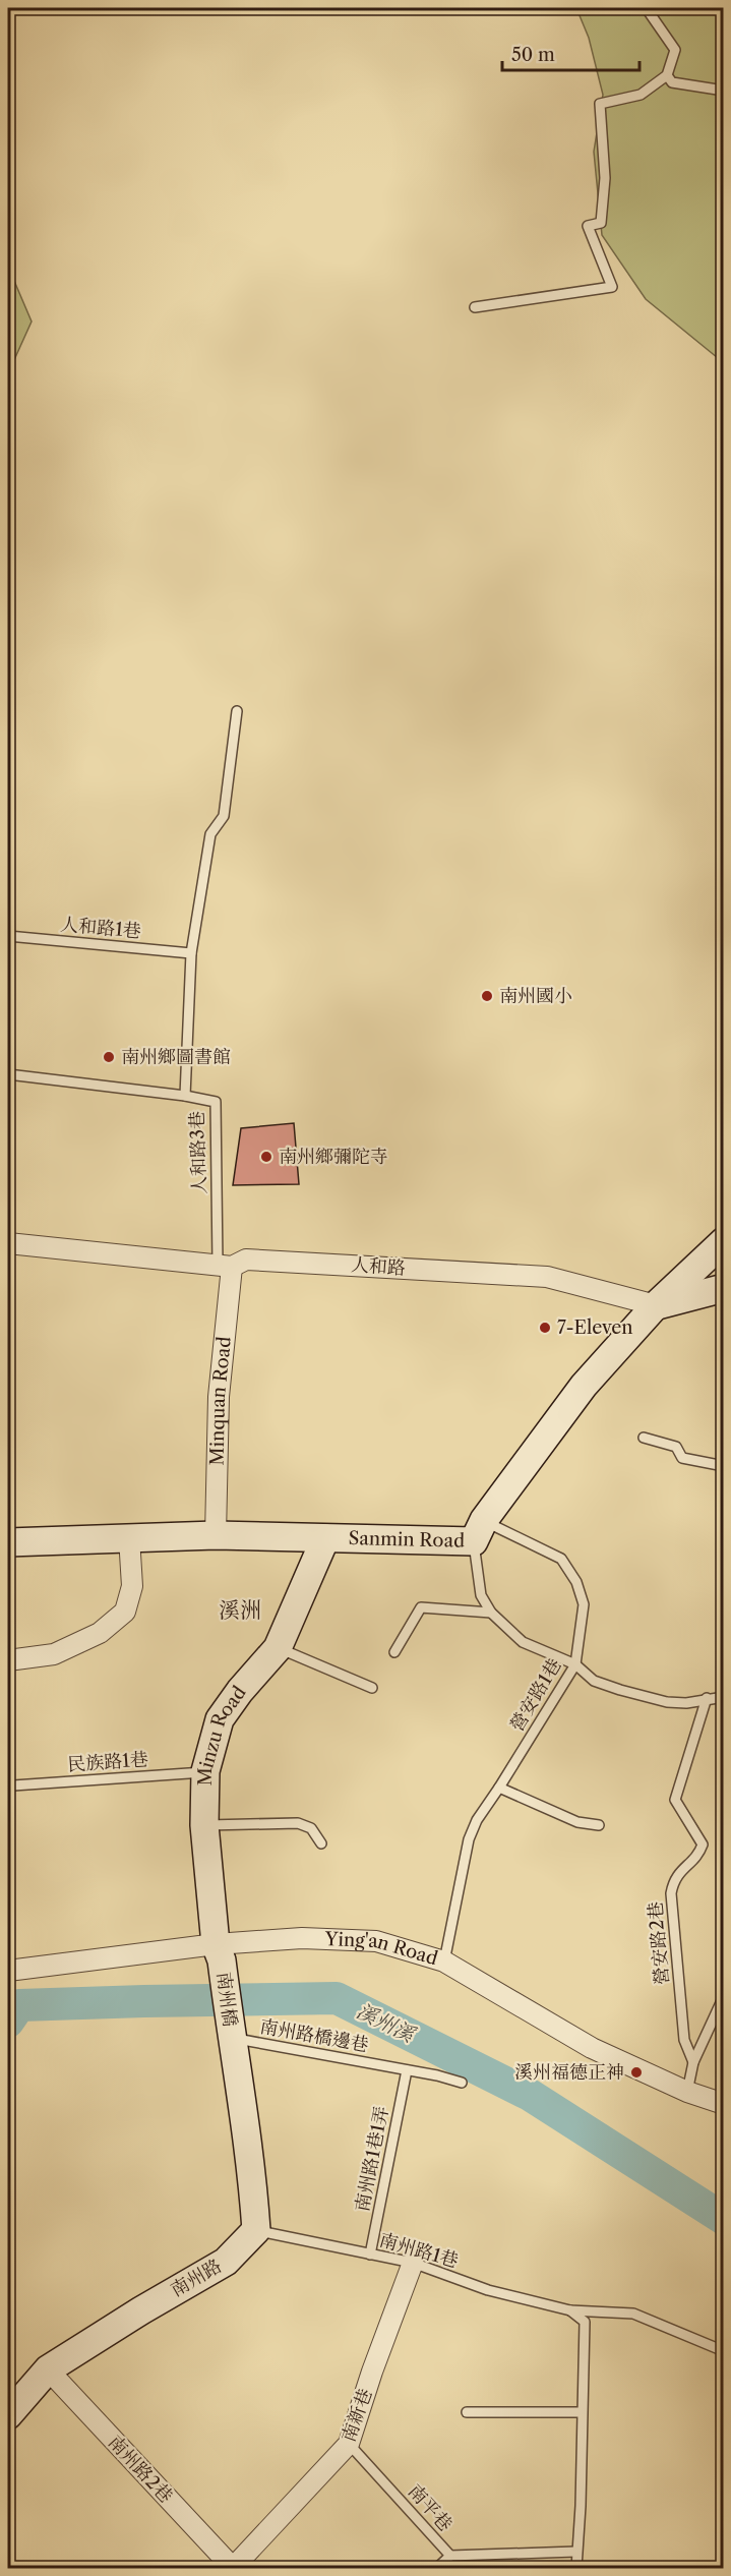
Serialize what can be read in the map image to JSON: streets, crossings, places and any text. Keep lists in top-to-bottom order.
{
  "streets": {
    "street": [
      "人和路",
      "Minquan Road",
      "Sanmin Road",
      "Minzu Road",
      "Ying'an Road",
      "南州橋",
      "南州路",
      "南新巷",
      "南州路2巷"
    ],
    "lane": [
      "人和路1巷",
      "人和路3巷",
      "營安路1巷",
      "民族路1巷",
      "營安路2巷",
      "南州路橋邊巷",
      "南州路1巷1弄",
      "南州路1巷",
      "南平巷"
    ]
  },
  "crossings": [
    ["人和路3巷", "人和路"],
    ["人和路3巷", "Minquan Road"],
    ["人和路", "Minquan Road"],
    ["人和路", "Sanmin Road"],
    ["Minquan Road", "Sanmin Road"],
    ["Sanmin Road", "營安路1巷"],
    ["Sanmin Road", "Minzu Road"],
    ["營安路1巷", "Ying'an Road"],
    ["Minzu Road", "民族路1巷"],
    ["Minzu Road", "Ying'an Road"],
    ["Minzu Road", "南州橋"],
    ["Ying'an Road", "南州橋"],
    ["南州橋", "南州路橋邊巷"],
    ["南州路橋邊巷", "南州路1巷1弄"],
    ["南州路1巷1弄", "南州路1巷"],
    ["南州路1巷", "南州路"],
    ["南州路1巷", "南新巷"],
    ["南州路", "南州路2巷"],
    ["南新巷", "南州路2巷"],
    ["南新巷", "南平巷"]
  ],
  "districts": ["溪洲"],
  "water": ["溪州溪"],
  "places": [
    "南州國小",
    "南州鄉圖書館",
    "南州鄉彌陀寺",
    "7-Eleven",
    "溪州福德正神"
  ],
  "scale_bar": "50 m"
}
